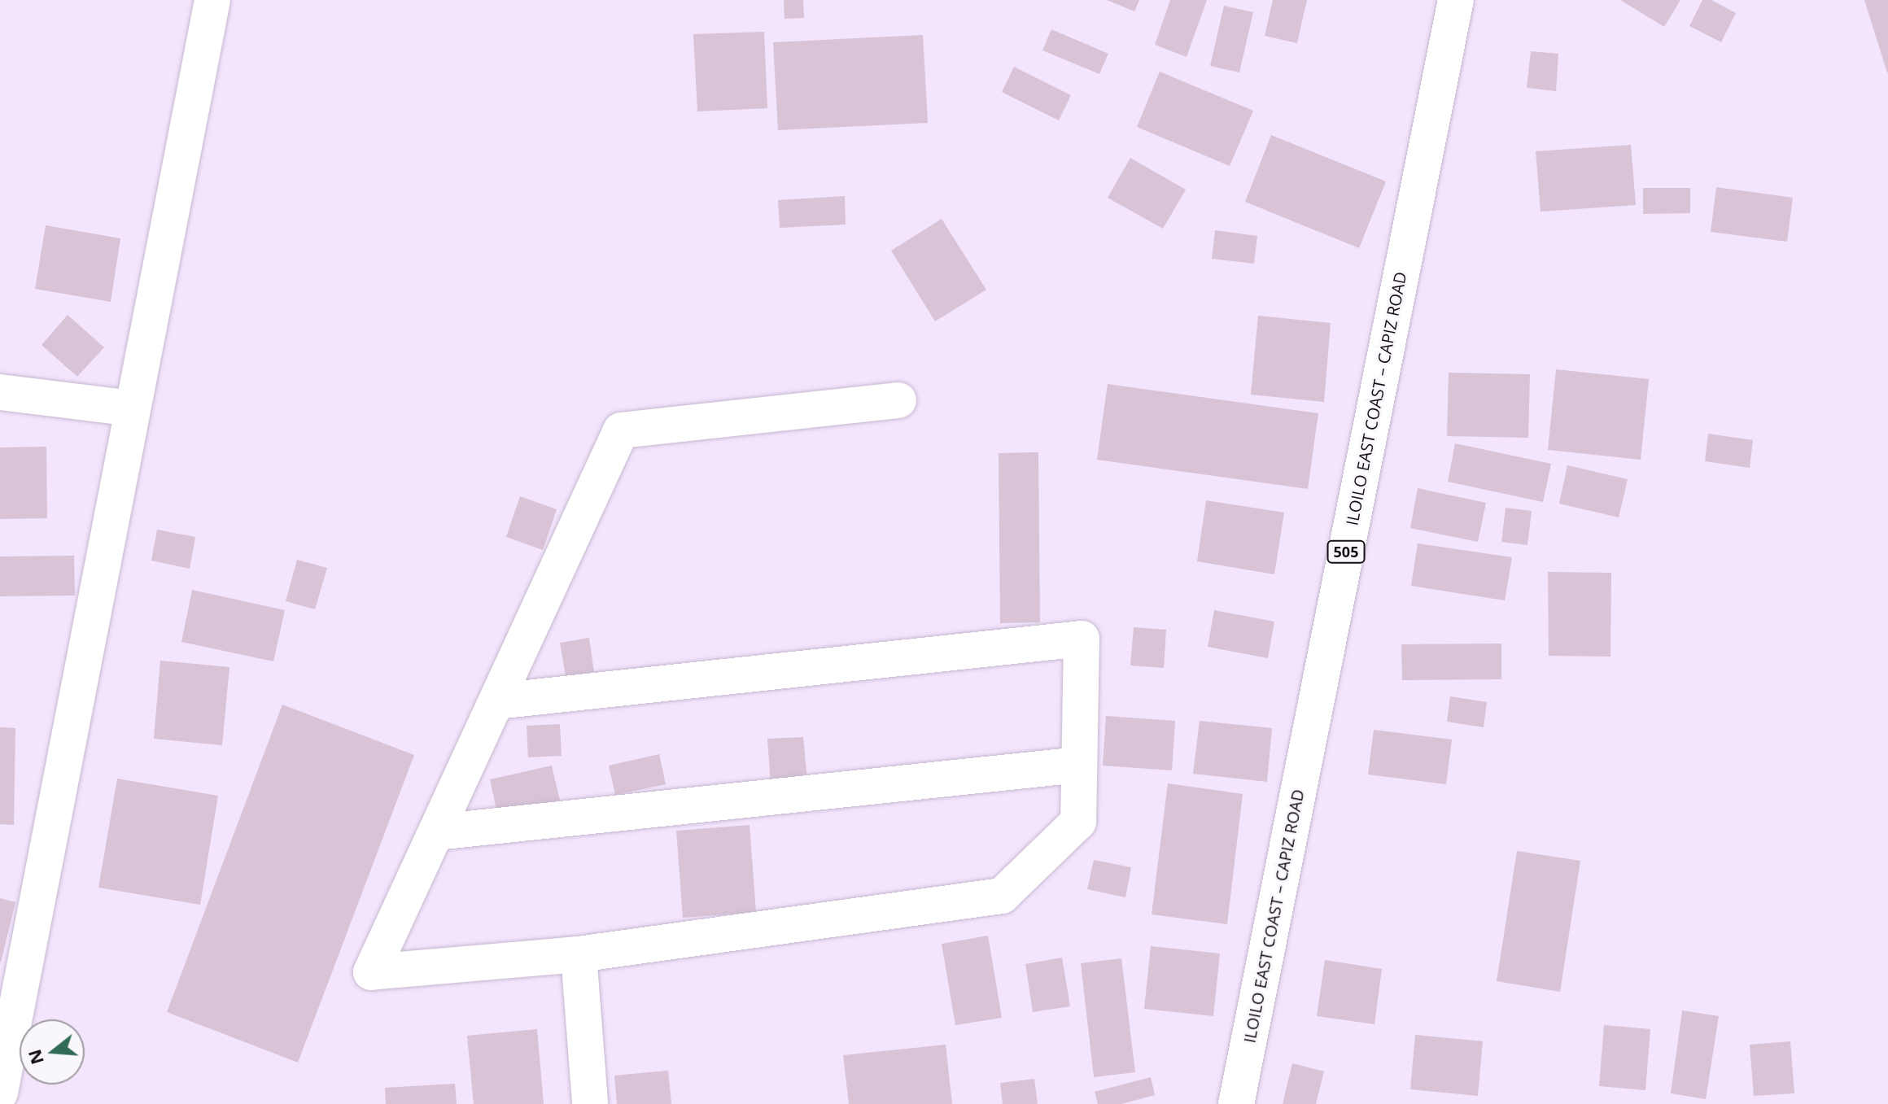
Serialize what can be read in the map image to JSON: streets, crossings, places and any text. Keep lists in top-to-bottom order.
{
  "streets": {
    "street": ["ILOILO EAST COAST – CAPIZ ROAD", "505"]
  },
  "north": "left"
}
